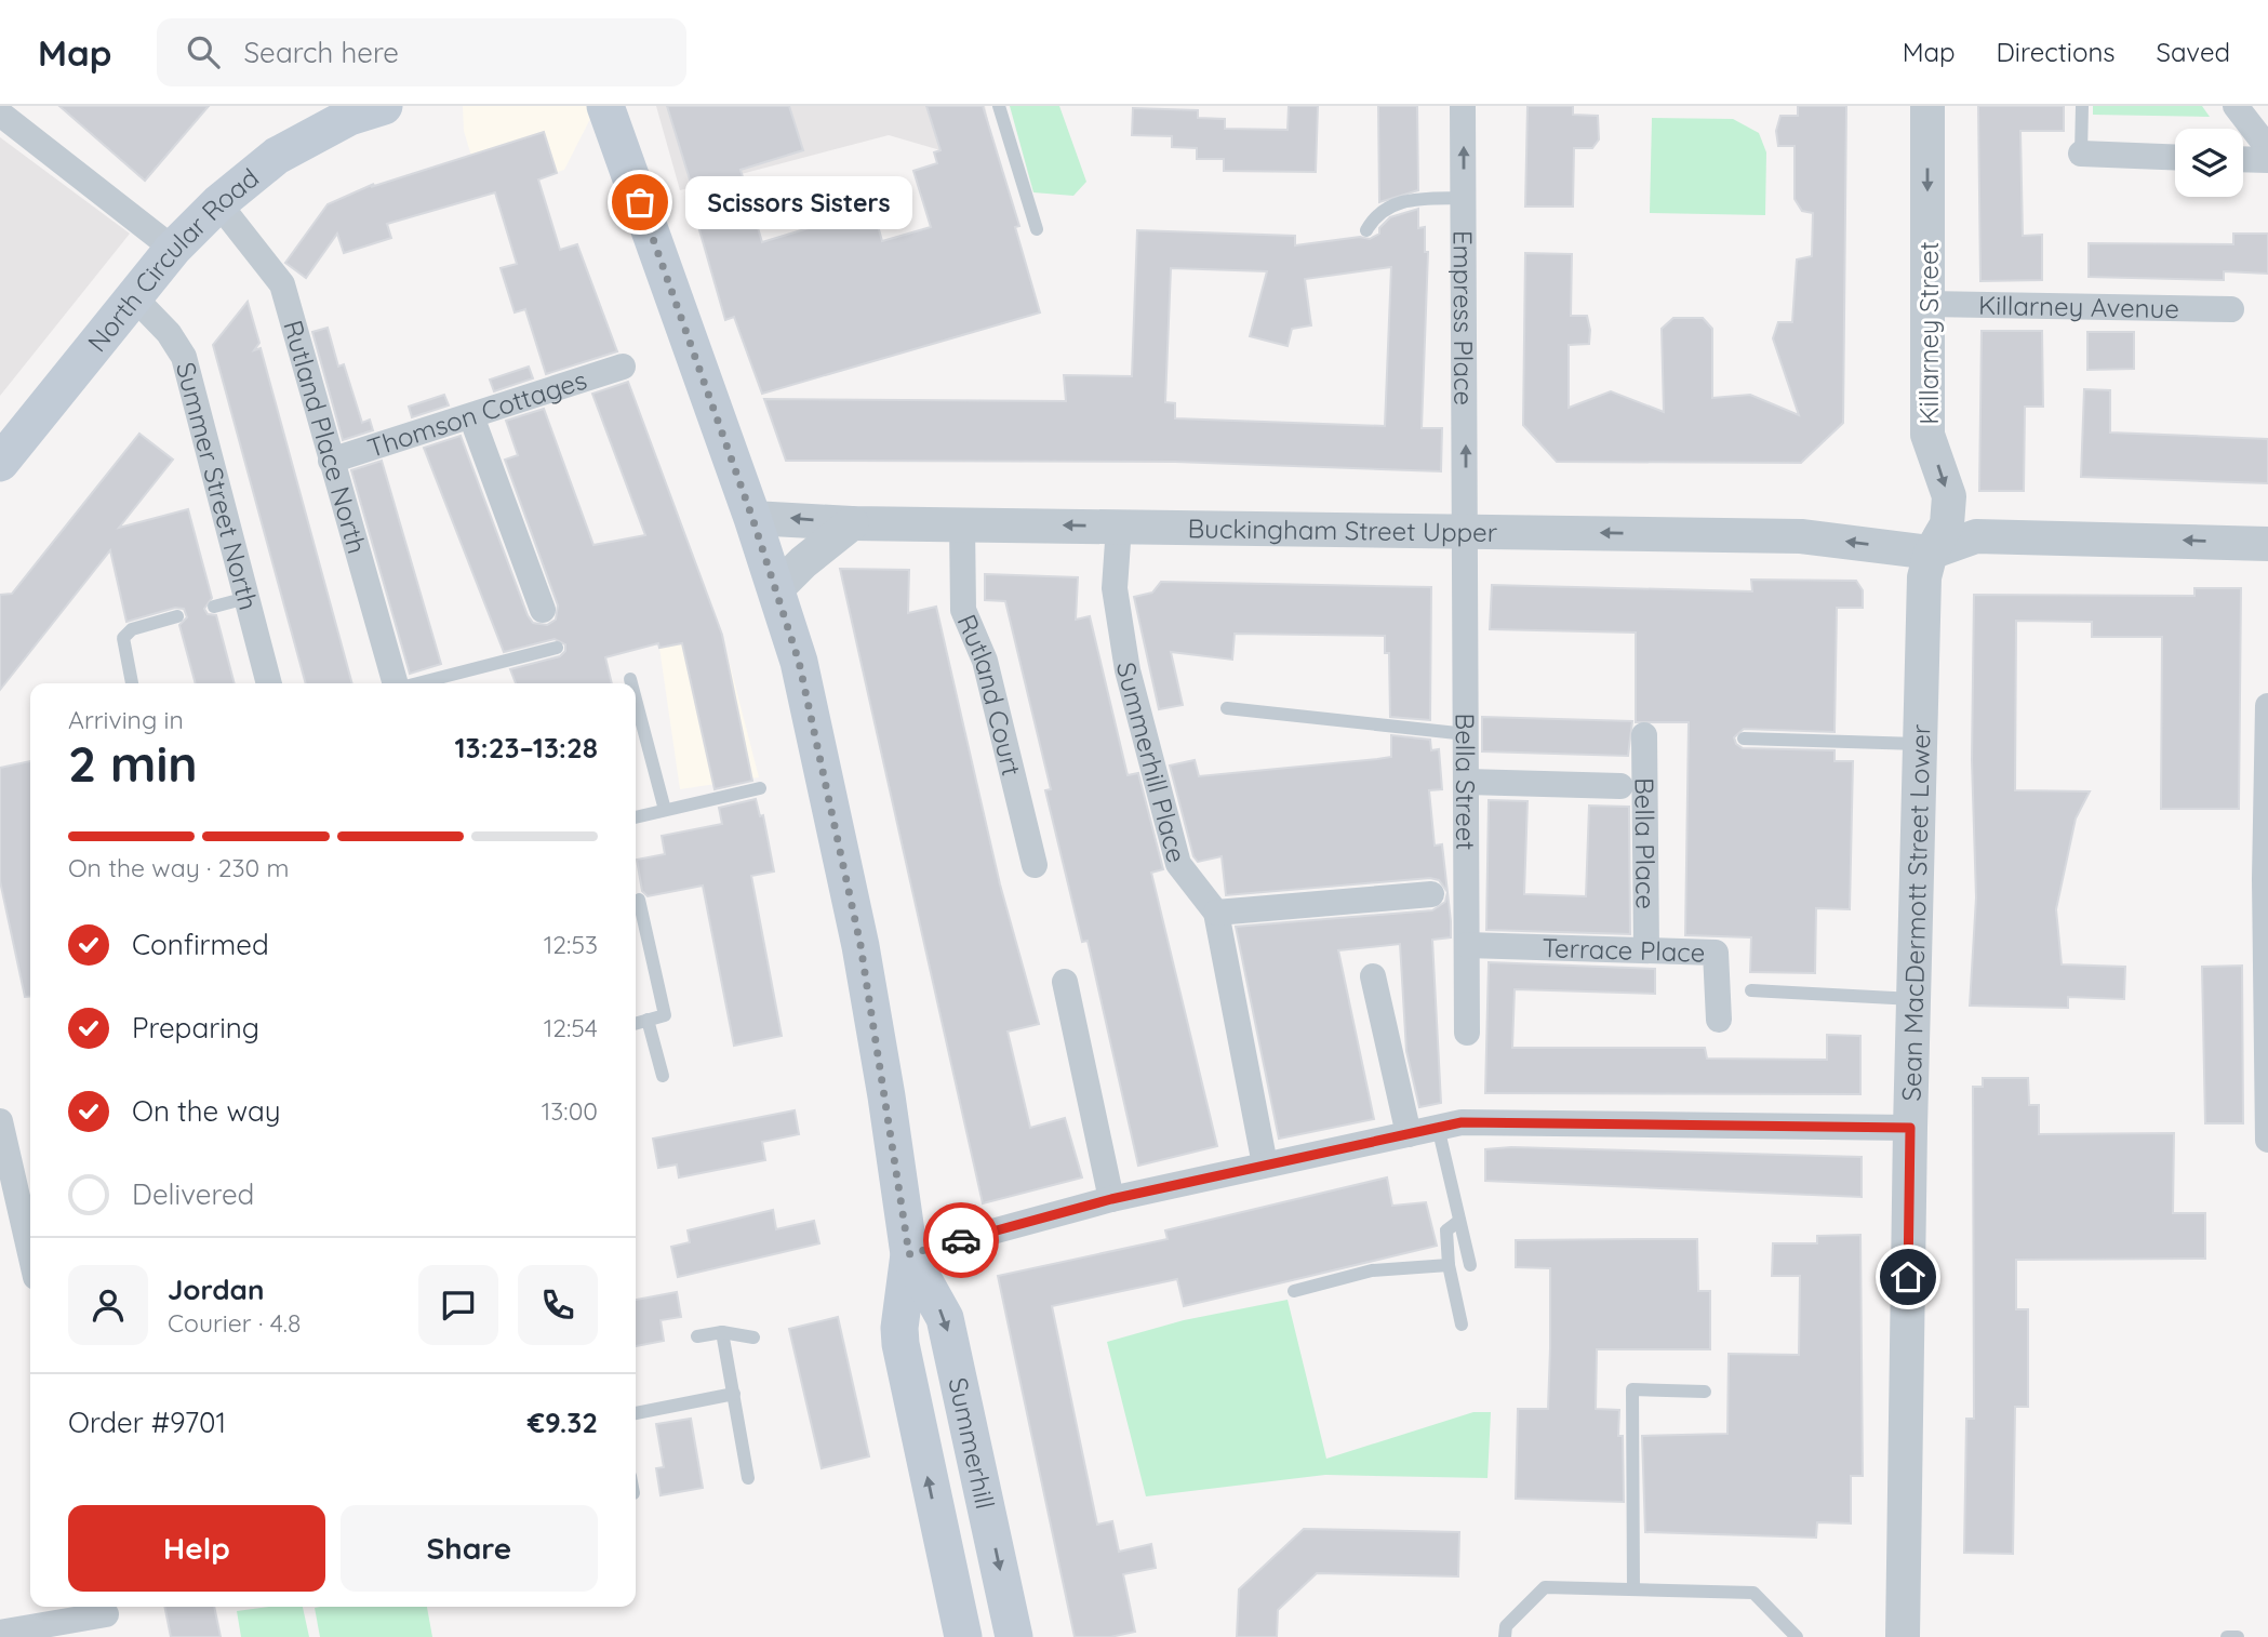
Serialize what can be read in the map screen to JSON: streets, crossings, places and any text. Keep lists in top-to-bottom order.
{
  "streets": {
    "main road": ["North Circular Road", "Summerhill"],
    "street": [
      "Killarney Avenue",
      "Empress Place",
      "Killarney Street",
      "Thomson Cottages",
      "Rutland Place North",
      "Summer Street North",
      "Buckingham Street Upper",
      "Rutland Court",
      "Summerhill Place",
      "Bella Street",
      "Bella Place",
      "Sean MacDermott Street Lower",
      "Terrace Place"
    ]
  },
  "crossings": [
    ["North Circular Road", "Rutland Place North"],
    ["North Circular Road", "Summer Street North"],
    ["Killarney Avenue", "Killarney Street"],
    ["Empress Place", "Buckingham Street Upper"],
    ["Empress Place", "Bella Street"],
    ["Killarney Street", "Buckingham Street Upper"],
    ["Killarney Street", "Sean MacDermott Street Lower"],
    ["Thomson Cottages", "Rutland Place North"],
    ["Buckingham Street Upper", "Rutland Court"],
    ["Buckingham Street Upper", "Summerhill Place"],
    ["Buckingham Street Upper", "Bella Street"],
    ["Buckingham Street Upper", "Sean MacDermott Street Lower"],
    ["Buckingham Street Upper", "Summerhill"],
    ["Bella Street", "Terrace Place"],
    ["Bella Place", "Terrace Place"]
  ],
  "one_way": ["Empress Place", "Killarney Street", "Buckingham Street Upper"],
  "places": ["Scissors Sisters"],
  "page": {
    "header": "Map",
    "search": "Search here",
    "nav": ["Map", "Directions", "Saved"],
    "bubble": "Scissors Sisters",
    "heading": ["2 min", "Arriving in", "13:23–13:28"],
    "panel": [
      "Jordan",
      "Courier · 4.8",
      "Order #9701",
      "€9.32"
    ],
    "bar": "On the way · 230 m",
    "list": [
      ["Confirmed", "12:53"],
      ["Preparing", "12:54"],
      ["On the way", "13:00"],
      "Delivered"
    ],
    "buttons": ["Help", "Share"]
  }
}
